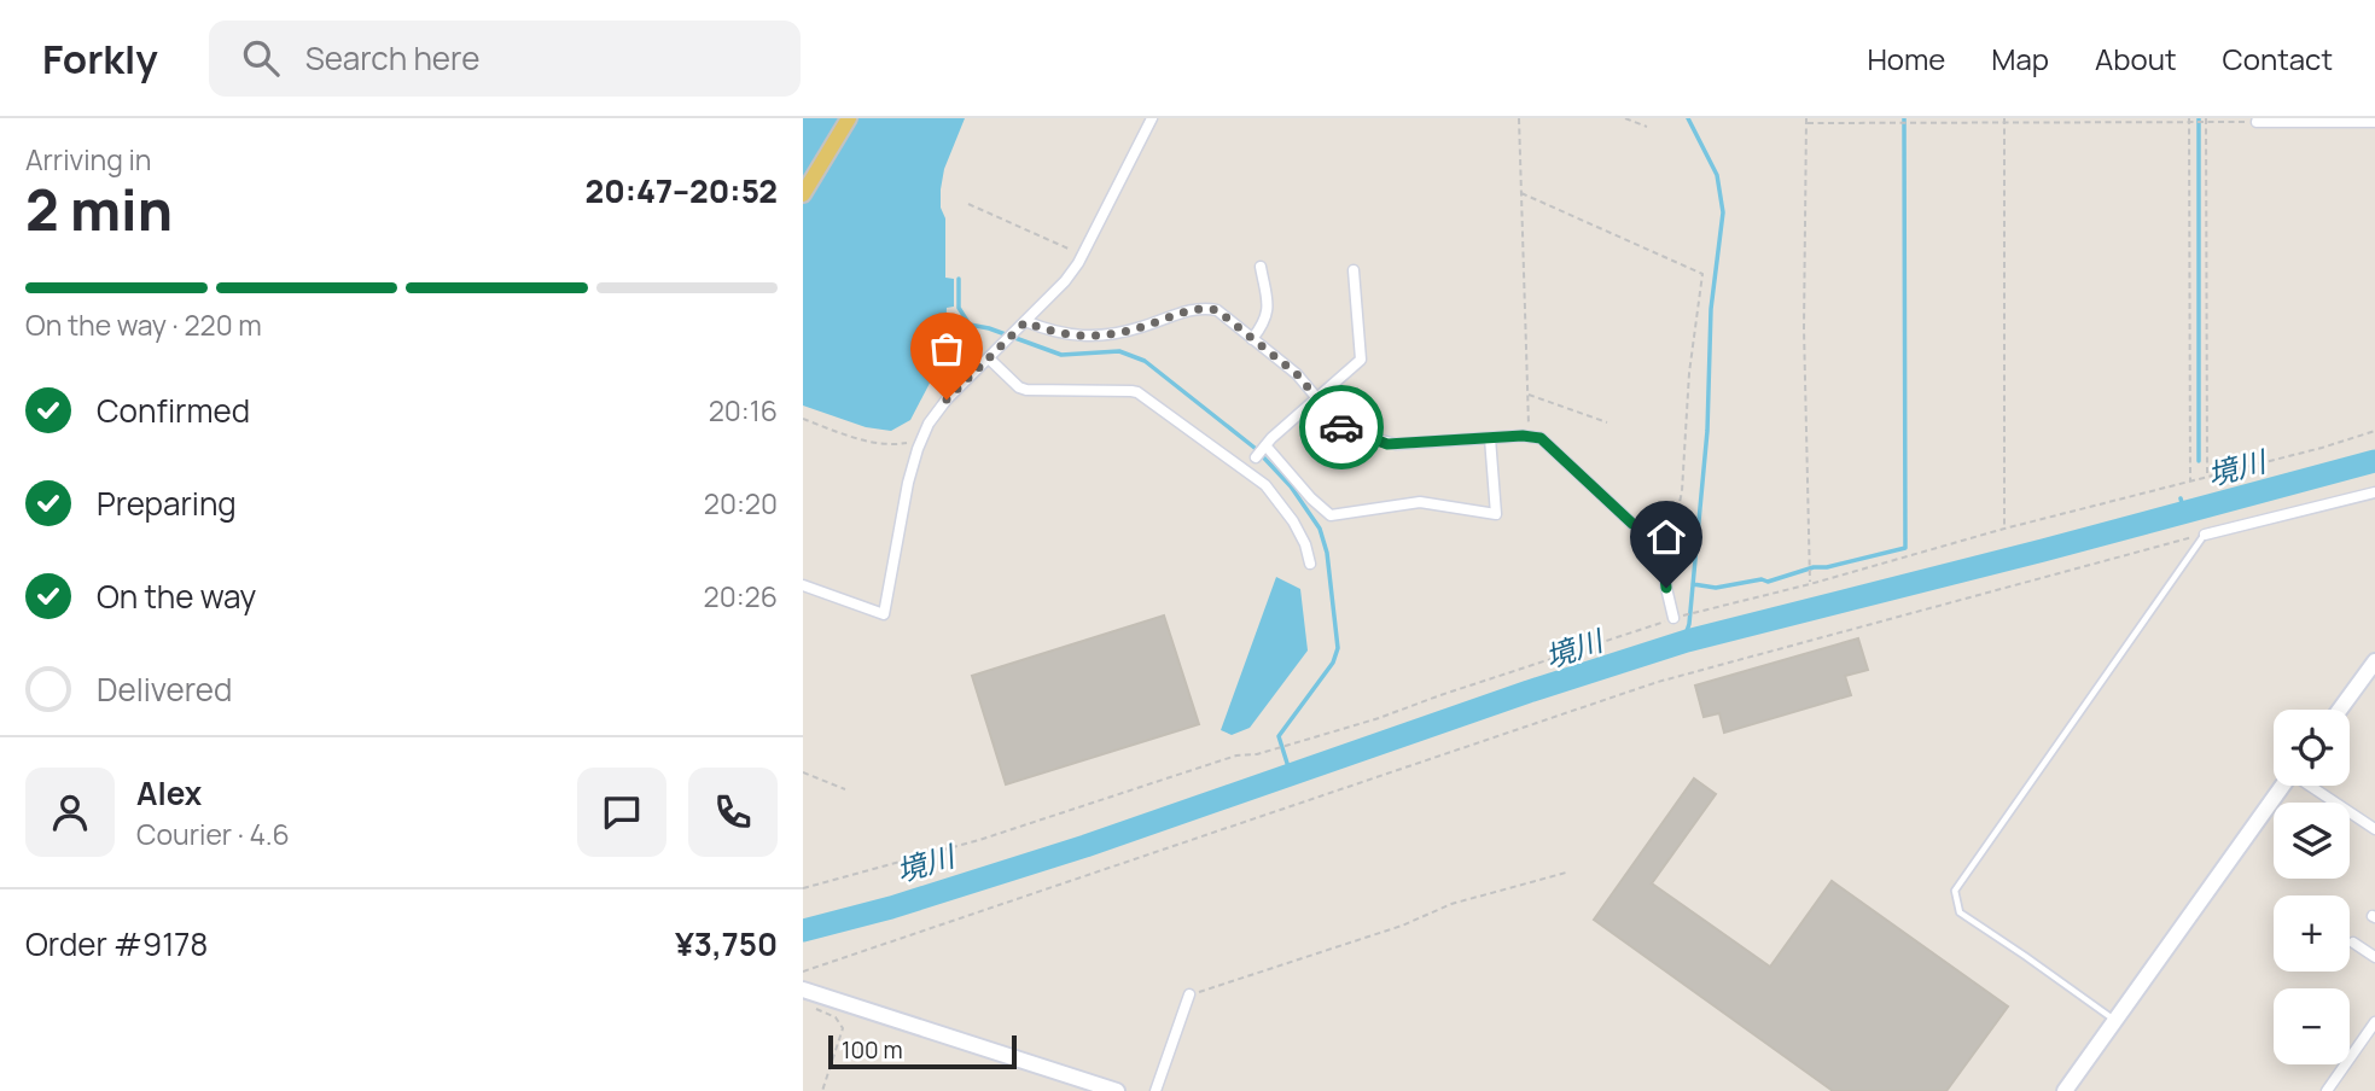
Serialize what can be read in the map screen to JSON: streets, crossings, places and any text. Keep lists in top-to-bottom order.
{
  "water": ["境川"],
  "scale_bar": "100 m",
  "page": {
    "header": "Forkly",
    "search": "Search here",
    "nav": [
      "Home",
      "Map",
      "About",
      "Contact"
    ],
    "heading": ["2 min", "Arriving in", "20:47–20:52"],
    "panel": [
      "Alex",
      "Courier · 4.6",
      "Order #9178",
      "¥3,750"
    ],
    "bar": "On the way · 220 m",
    "list": [
      ["Confirmed", "20:16"],
      ["Preparing", "20:20"],
      ["On the way", "20:26"],
      "Delivered"
    ],
    "map_buttons": ["+", "−"],
    "scale": "100 m"
  }
}
